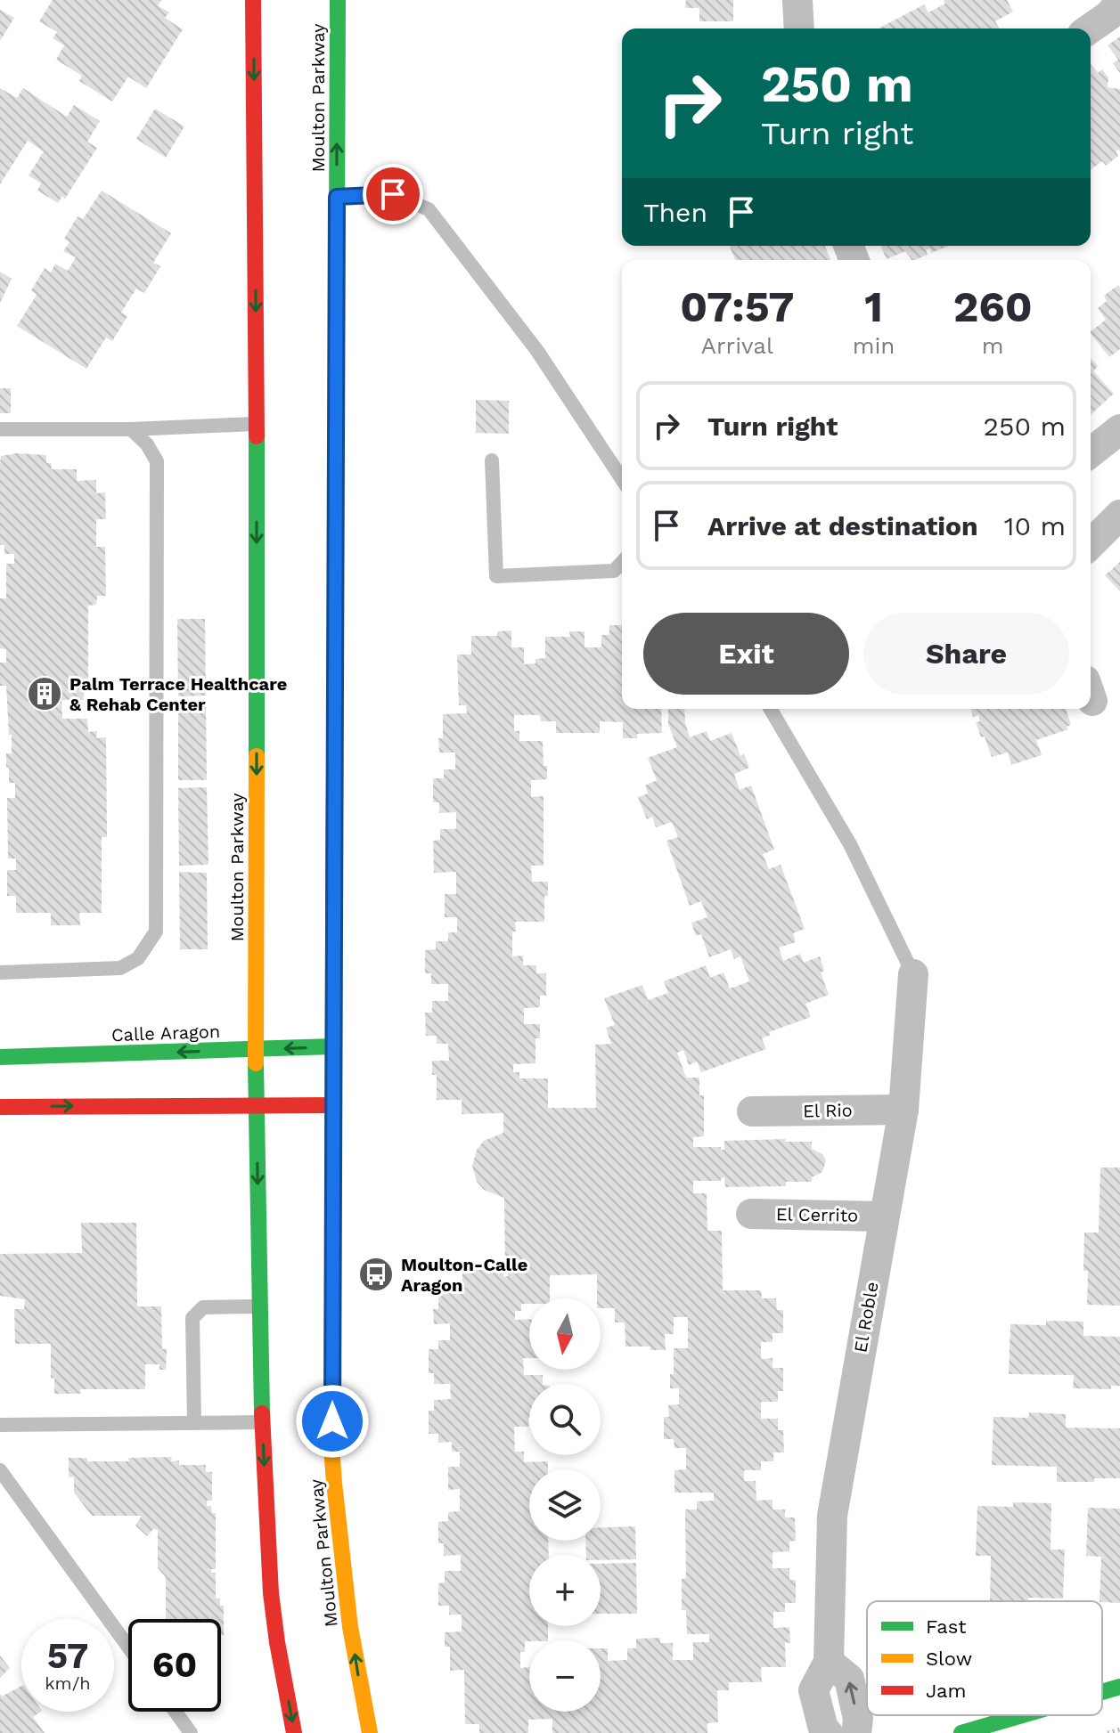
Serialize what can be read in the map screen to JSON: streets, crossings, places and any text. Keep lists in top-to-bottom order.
{
  "streets": {
    "main road": ["Moulton Parkway", "Calle Aragon"],
    "street": ["El Rio", "El Cerrito", "El Roble"]
  },
  "crossings": [
    ["Moulton Parkway", "Calle Aragon"],
    ["El Rio", "El Roble"],
    ["El Cerrito", "El Roble"]
  ],
  "places": {
    "building": ["Palm Terrace Healthcare & Rehab Center"],
    "bus stop": ["Moulton-Calle Aragon"]
  },
  "legend": ["Fast", "Slow", "Jam"],
  "north": "bottom",
  "page": {
    "turn": ["250 m", "Turn right"],
    "then": "Then",
    "eta": [
      "07:57",
      "Arrival",
      "1",
      "min",
      "260",
      "m"
    ],
    "list": [
      {
        "name": "Turn right",
        "value": "250 m"
      },
      {
        "name": "Arrive at destination",
        "value": "10 m"
      }
    ],
    "buttons": ["Exit", "Share"],
    "map_buttons": ["+", "−"],
    "speed": "57 km/h",
    "limit": "60"
  }
}
